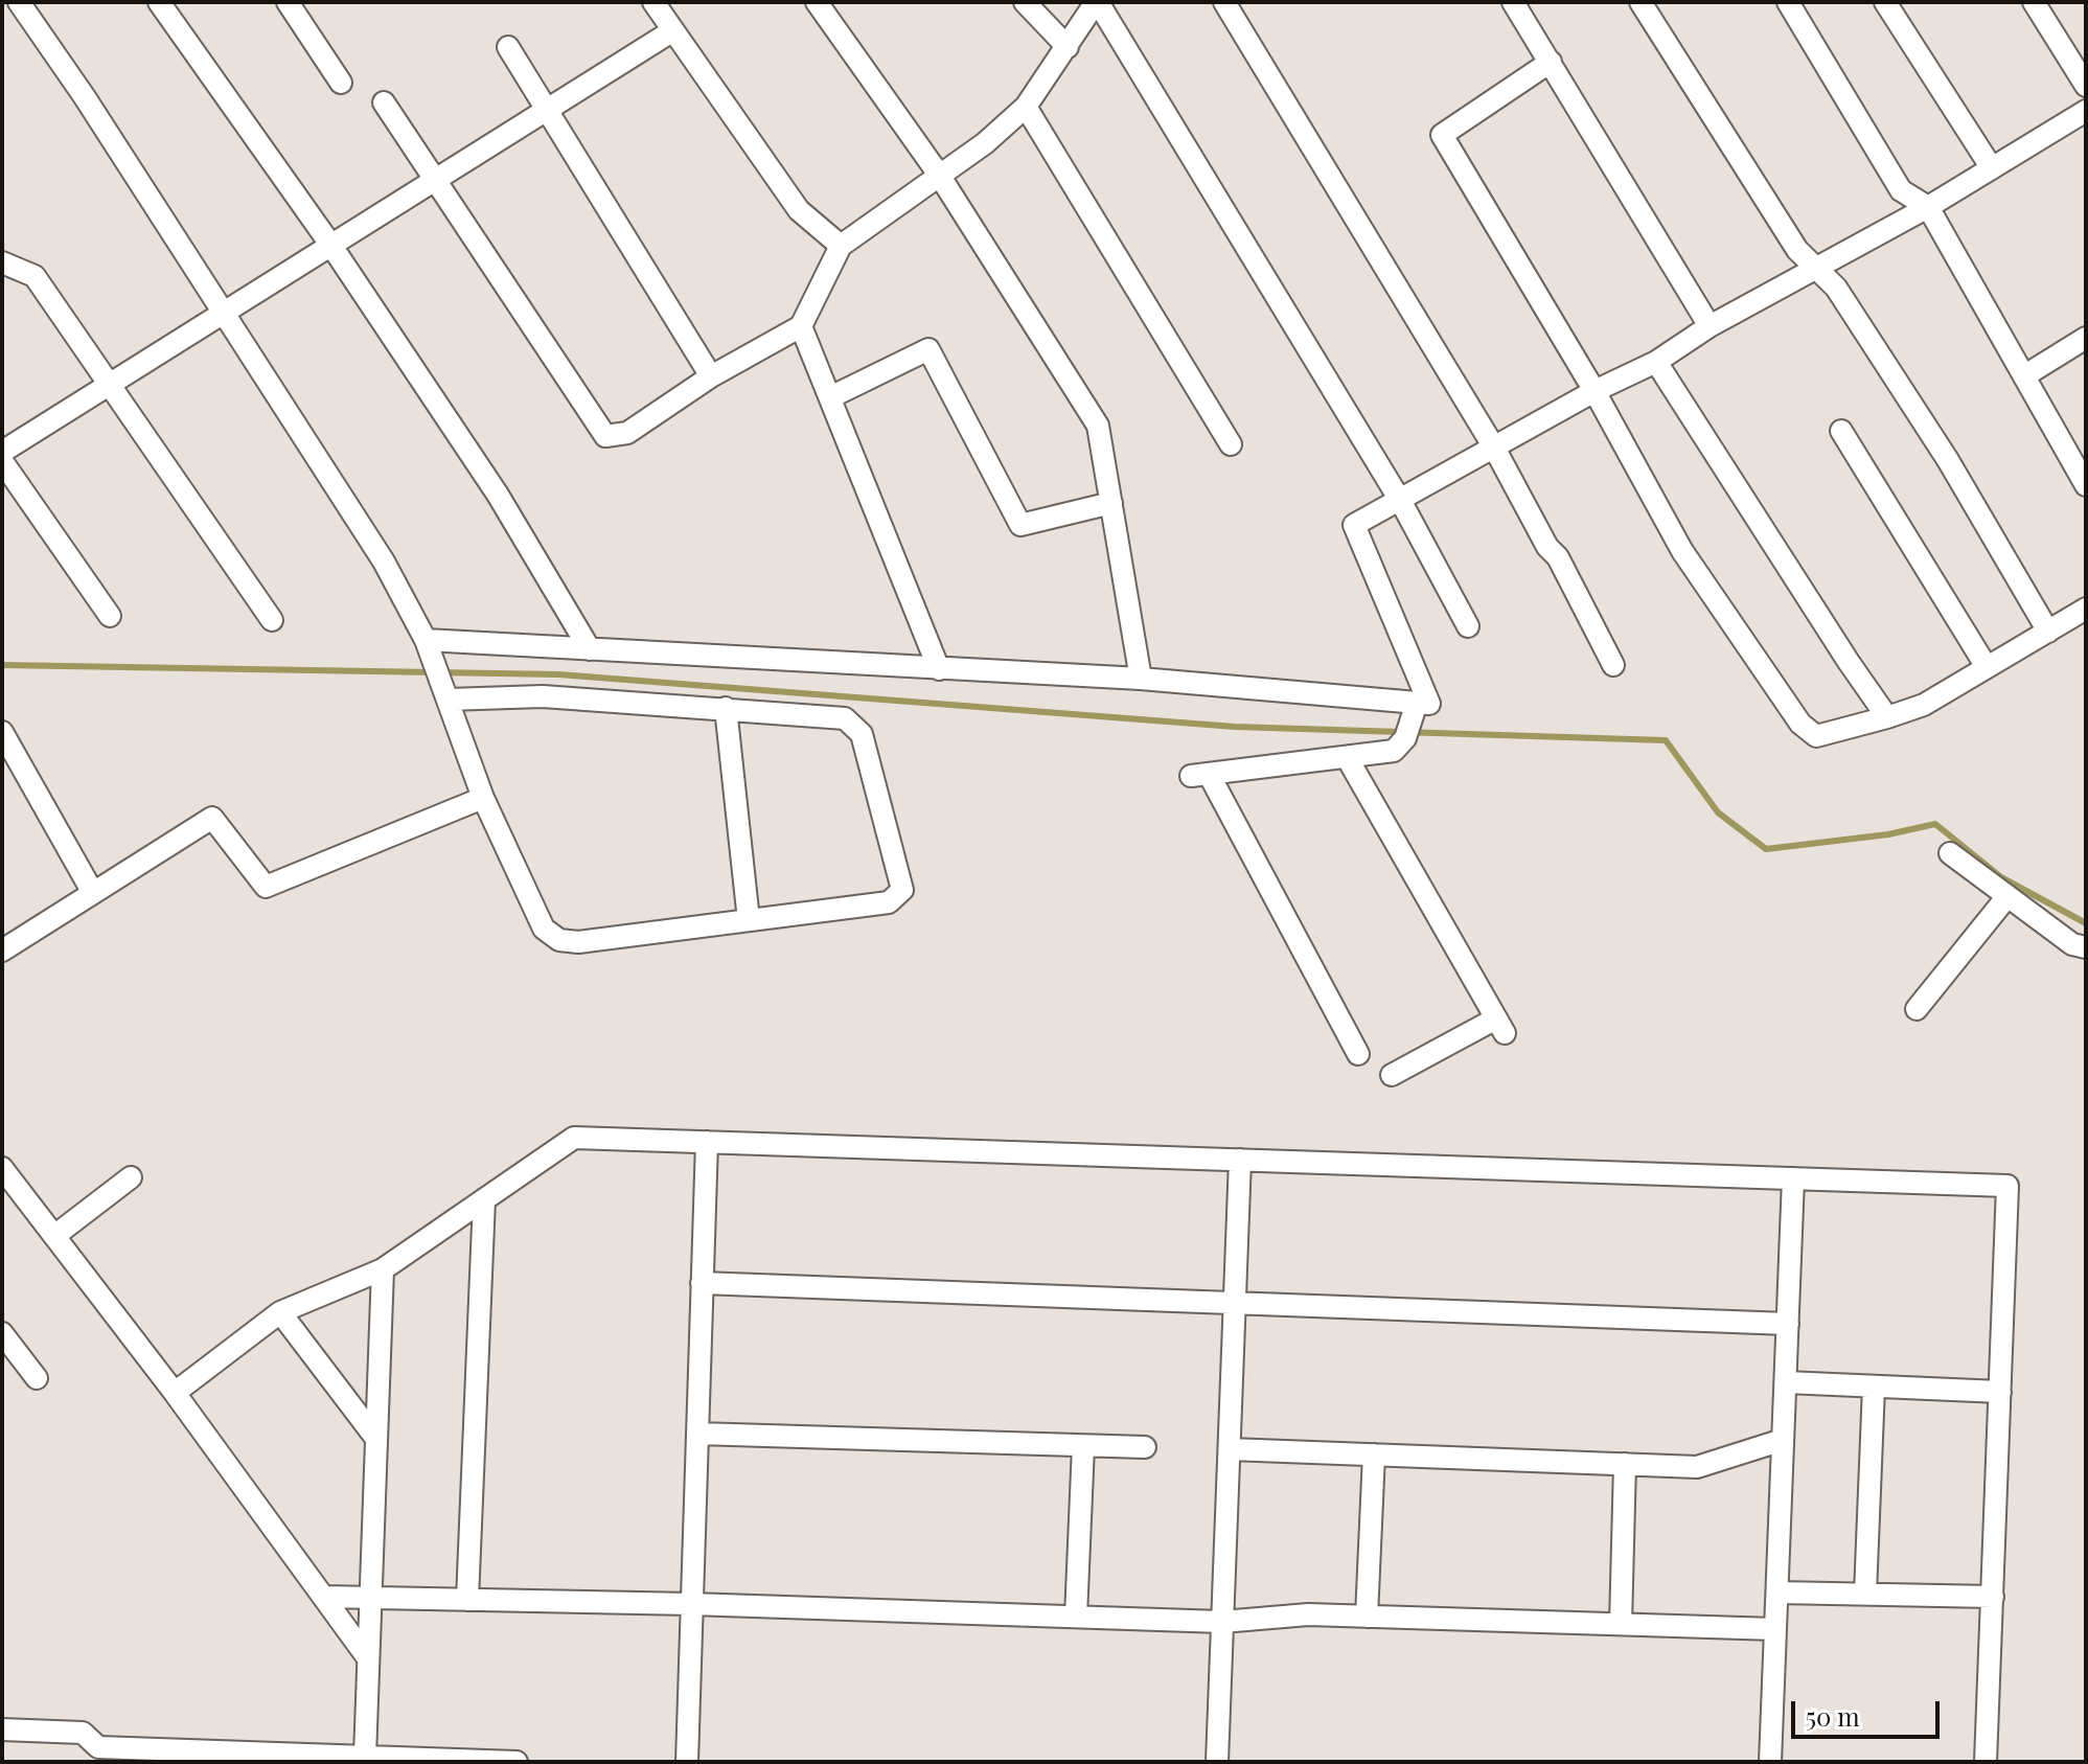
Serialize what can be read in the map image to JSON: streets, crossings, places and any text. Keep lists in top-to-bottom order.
{
  "scale_bar": "50 m"
}
